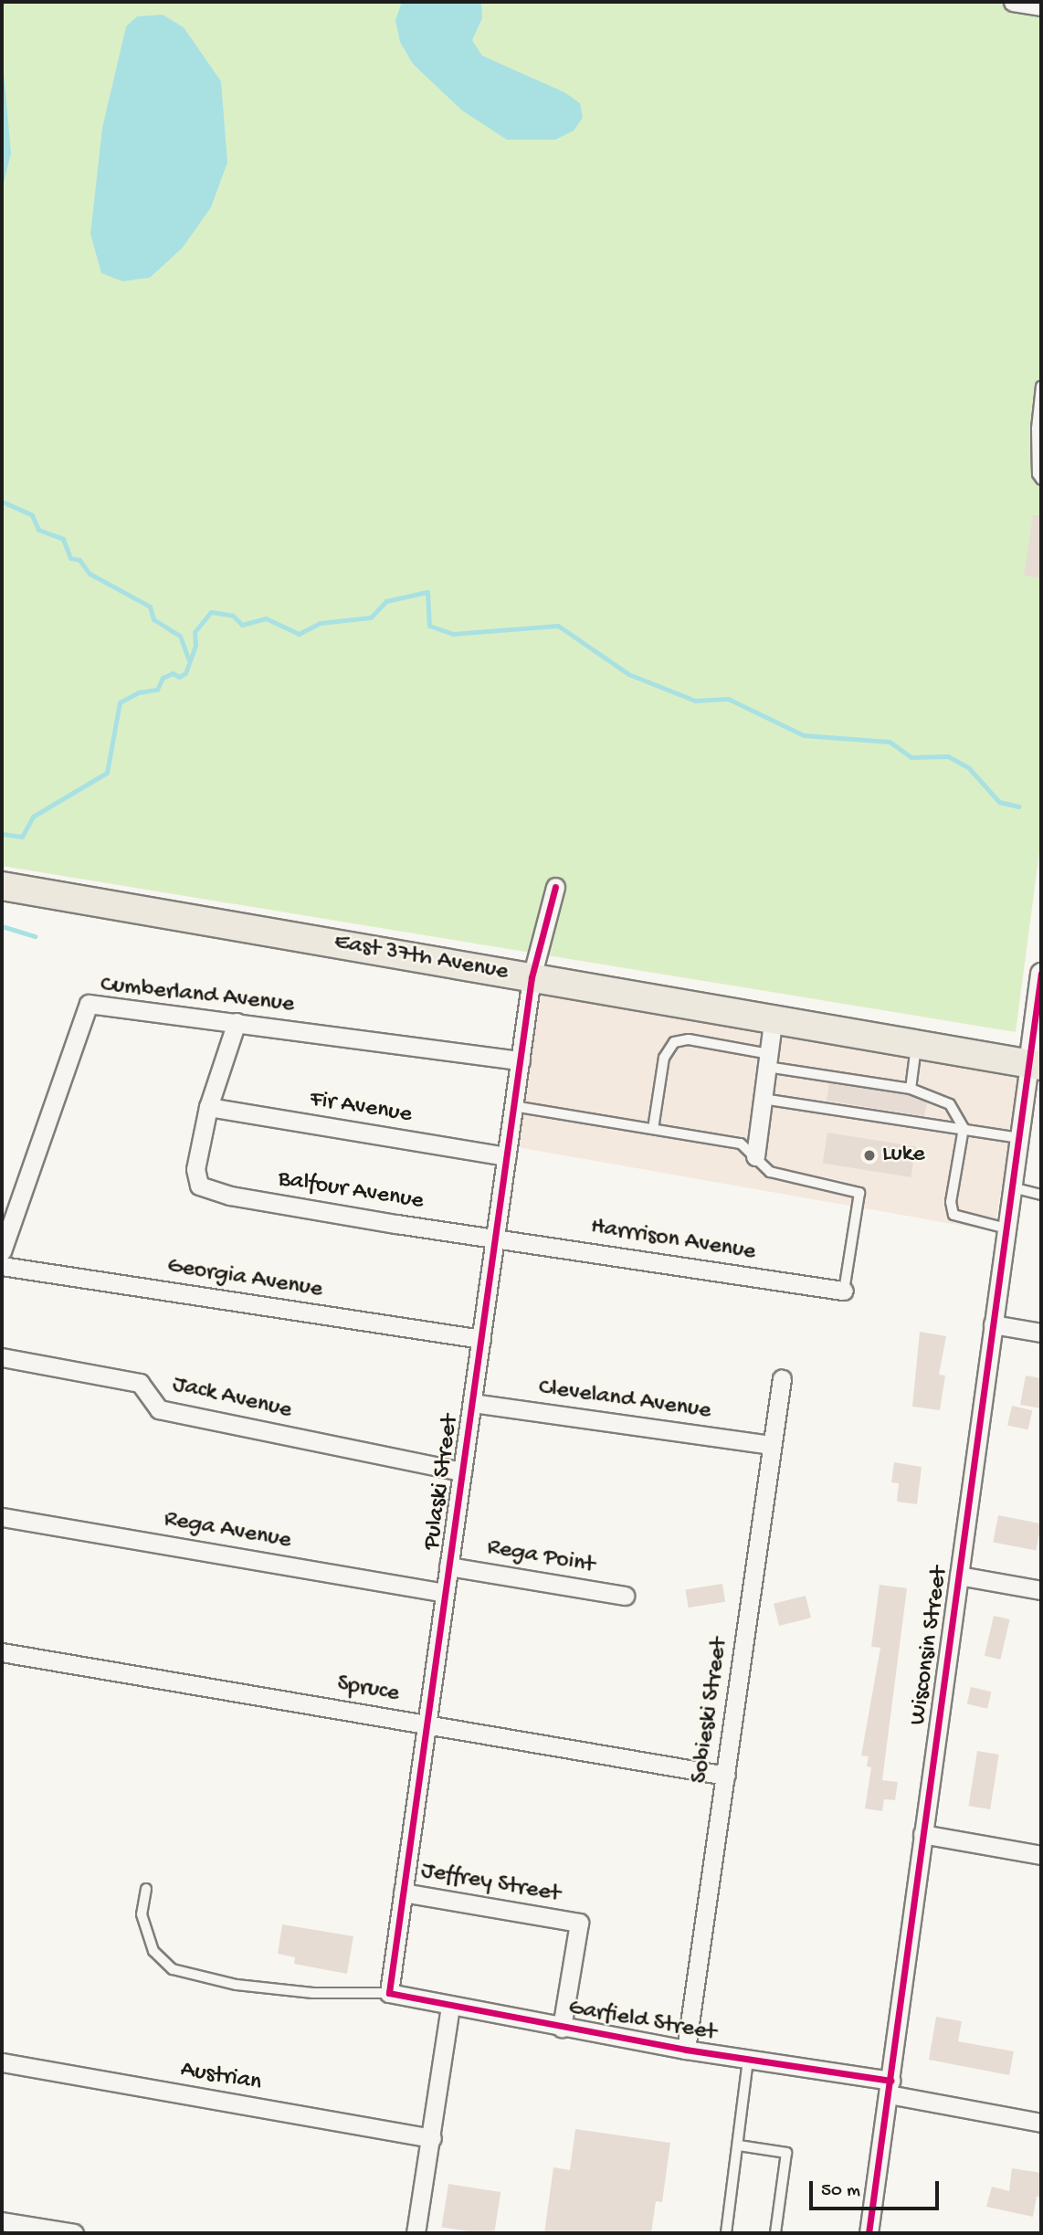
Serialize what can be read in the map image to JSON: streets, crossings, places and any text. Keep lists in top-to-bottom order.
{
  "streets": {
    "main road": ["East 37th Avenue"],
    "street": [
      "Cumberland Avenue",
      "Fir Avenue",
      "Balfour Avenue",
      "Harrrison Avenue",
      "Georgia Avenue",
      "Jack Avenue",
      "Cleveland Avenue",
      "Pulaski Street",
      "Rega Avenue",
      "Rega Point",
      "Wisconsin Street",
      "Spruce",
      "Sobieski Street",
      "Jeffrey Street",
      "Garfield Street",
      "Austrian"
    ]
  },
  "crossings": [
    ["East 37th Avenue", "Pulaski Street"],
    ["East 37th Avenue", "Wisconsin Street"],
    ["Cumberland Avenue", "Pulaski Street"],
    ["Fir Avenue", "Balfour Avenue"],
    ["Fir Avenue", "Pulaski Street"],
    ["Balfour Avenue", "Harrrison Avenue"],
    ["Balfour Avenue", "Pulaski Street"],
    ["Harrrison Avenue", "Pulaski Street"],
    ["Georgia Avenue", "Pulaski Street"],
    ["Jack Avenue", "Pulaski Street"],
    ["Cleveland Avenue", "Pulaski Street"],
    ["Cleveland Avenue", "Sobieski Street"],
    ["Pulaski Street", "Rega Avenue"],
    ["Pulaski Street", "Rega Point"],
    ["Pulaski Street", "Spruce"],
    ["Pulaski Street", "Jeffrey Street"],
    ["Pulaski Street", "Garfield Street"],
    ["Wisconsin Street", "Garfield Street"],
    ["Spruce", "Sobieski Street"],
    ["Sobieski Street", "Garfield Street"],
    ["Jeffrey Street", "Garfield Street"]
  ],
  "places": ["Luke"],
  "scale_bar": "50 m"
}
